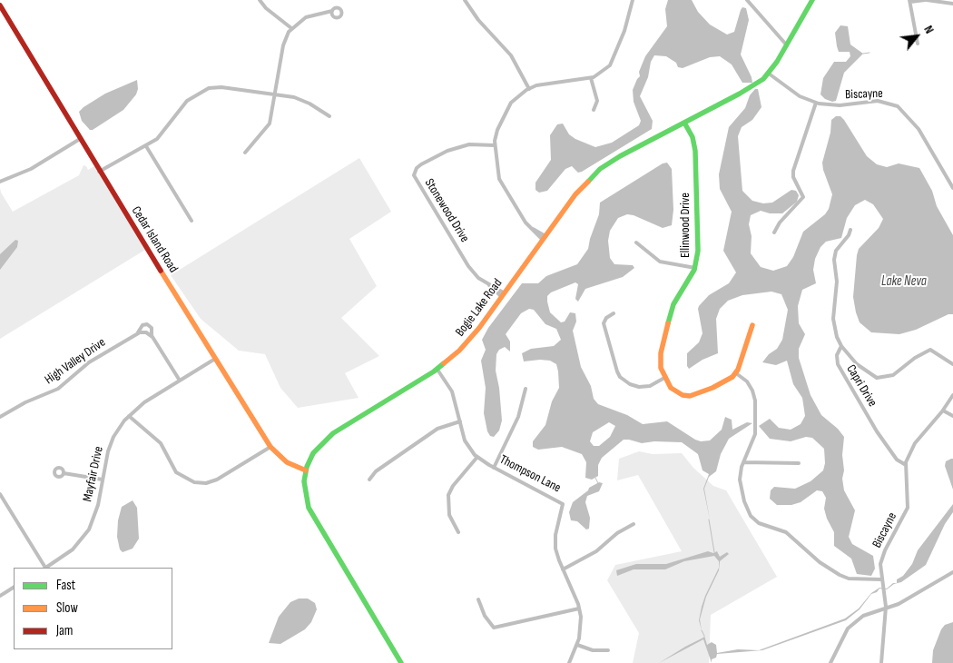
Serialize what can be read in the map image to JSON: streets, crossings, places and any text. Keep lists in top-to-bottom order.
{
  "streets": {
    "street": [
      "Biscayne",
      "Stonewood Drive",
      "Ellinwood Drive",
      "Cedar Island Road",
      "Bogie Lake Road",
      "High Valley Drive",
      "Capri Drive",
      "Mayfair Drive",
      "Thompson Lane"
    ]
  },
  "crossings": [
    ["Biscayne", "Bogie Lake Road"],
    ["Biscayne", "Capri Drive"],
    ["Stonewood Drive", "Bogie Lake Road"],
    ["Ellinwood Drive", "Bogie Lake Road"],
    ["Cedar Island Road", "Bogie Lake Road"],
    ["Cedar Island Road", "Mayfair Drive"],
    ["Bogie Lake Road", "Thompson Lane"]
  ],
  "water": ["Lake Neva"],
  "legend": ["Fast", "Slow", "Jam"],
  "north": "top right"
}
